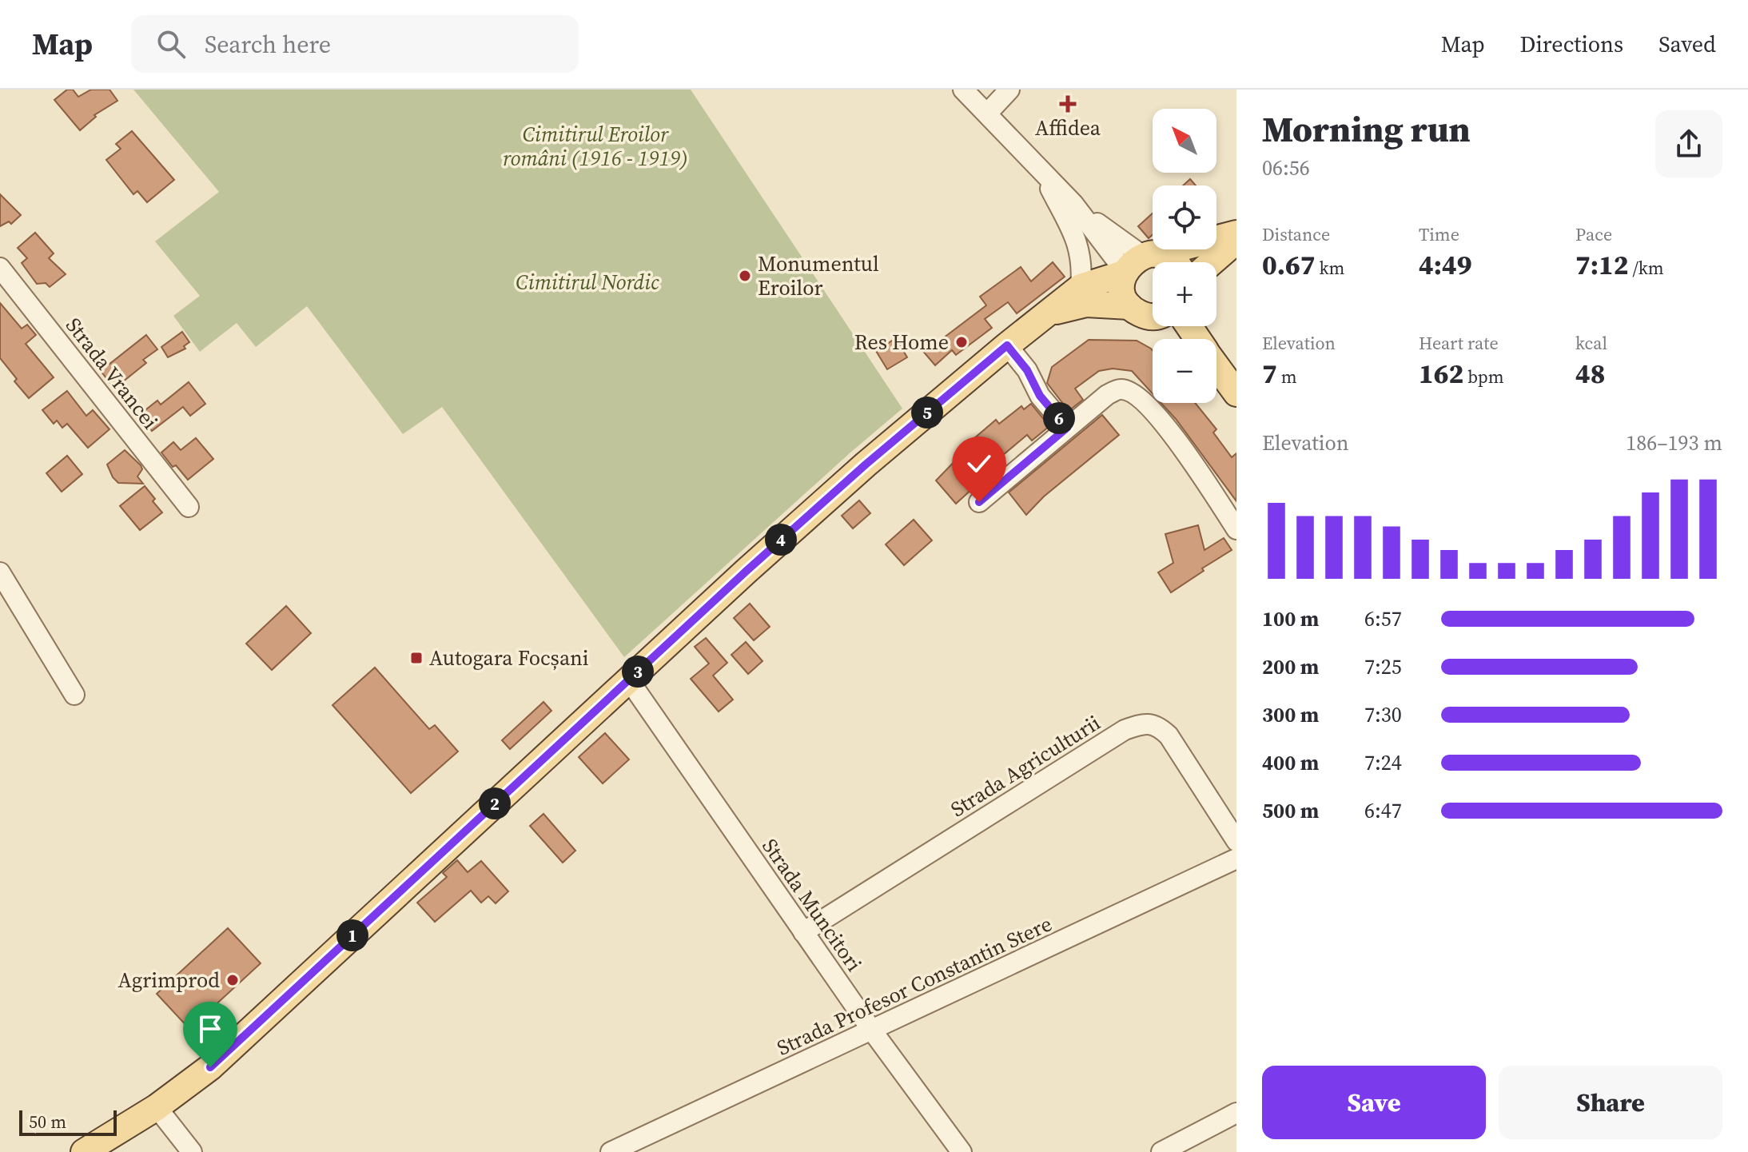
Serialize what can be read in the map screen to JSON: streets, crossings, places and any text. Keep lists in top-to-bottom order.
{
  "streets": {
    "street": [
      "Strada Vrancei",
      "Strada Agriculturii",
      "Strada Muncitori",
      "Strada Profesor Constantin Stere"
    ]
  },
  "crossings": [
    ["Strada Agriculturii", "Strada Muncitori"],
    ["Strada Muncitori", "Strada Profesor Constantin Stere"]
  ],
  "parks": ["Cimitirul Eroilor români (1916 - 1919)", "Cimitirul Nordic"],
  "places": {
    "health": ["Affidea"],
    "other": ["Monumentul Eroilor", "Res Home", "Agrimprod"],
    "transit": ["Autogara Focșani"]
  },
  "scale_bar": "50 m",
  "north": "top left",
  "page": {
    "header": "Map",
    "search": "Search here",
    "nav": ["Map", "Directions", "Saved"],
    "heading": ["Morning run", "06:56"],
    "map_buttons": ["+", "−"],
    "stats": [
      ["Distance", "0.67 km"],
      ["Time", "4:49"],
      ["Pace", "7:12 /km"],
      ["Elevation", "7 m"],
      ["Heart rate", "162 bpm"],
      ["kcal", "48"]
    ],
    "pins": [
      "5",
      "6",
      "4",
      "3",
      "2",
      "1"
    ],
    "chart": ["Elevation", "186–193 m"],
    "list": [
      {
        "name": "100 m",
        "note": "6:57"
      },
      {
        "name": "200 m",
        "note": "7:25"
      },
      {
        "name": "300 m",
        "note": "7:30"
      },
      {
        "name": "400 m",
        "note": "7:24"
      },
      {
        "name": "500 m",
        "note": "6:47"
      }
    ],
    "buttons": ["Save", "Share"],
    "scale": "50 m"
  }
}
